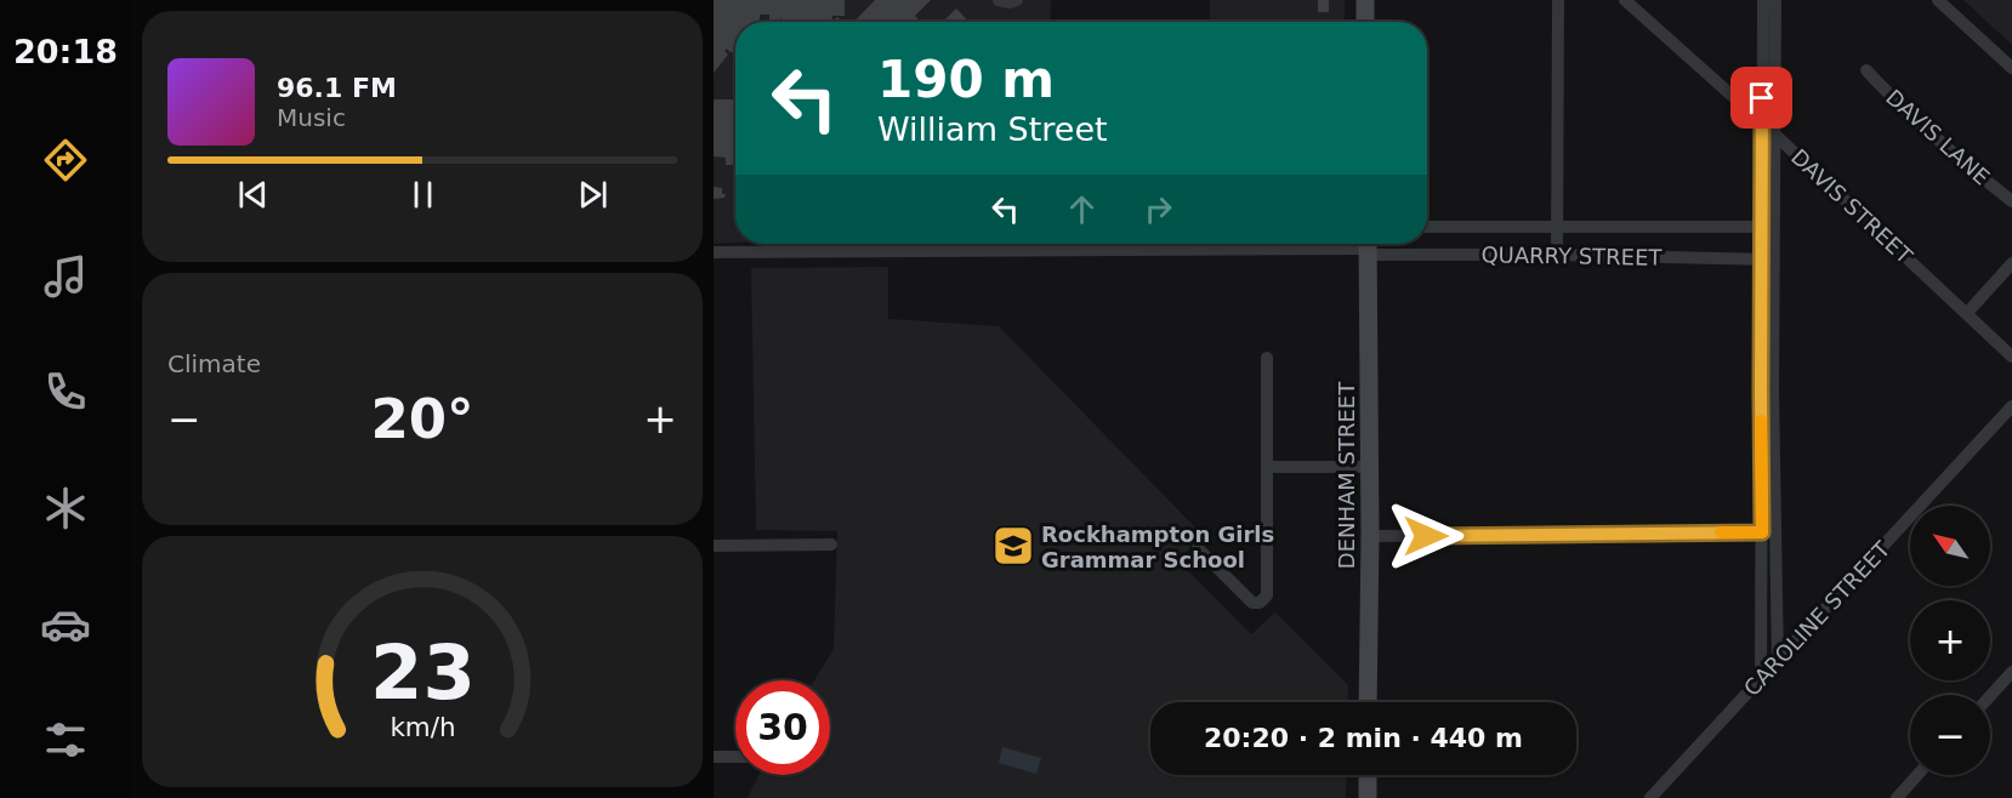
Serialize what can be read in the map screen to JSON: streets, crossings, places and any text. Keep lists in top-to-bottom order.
{
  "streets": {
    "street": [
      "DAVIS LANE",
      "DAVIS STREET",
      "QUARRY STREET",
      "DENHAM STREET",
      "CAROLINE STREET"
    ]
  },
  "crossings": [
    ["QUARRY STREET", "DENHAM STREET"]
  ],
  "places": {
    "school or university": ["Rockhampton Girls Grammar School"]
  },
  "north": "top left",
  "page": {
    "tabs": "20:18",
    "turn": ["190 m", "William Street"],
    "song": ["96.1 FM", "Music"],
    "tile": "Climate",
    "heat": ["−", "20°", "+"],
    "map_buttons": ["+", "−"],
    "limit": "30",
    "trip": "20:20 · 2 min · 440 m",
    "gauge": ["23", "km/h"]
  }
}
